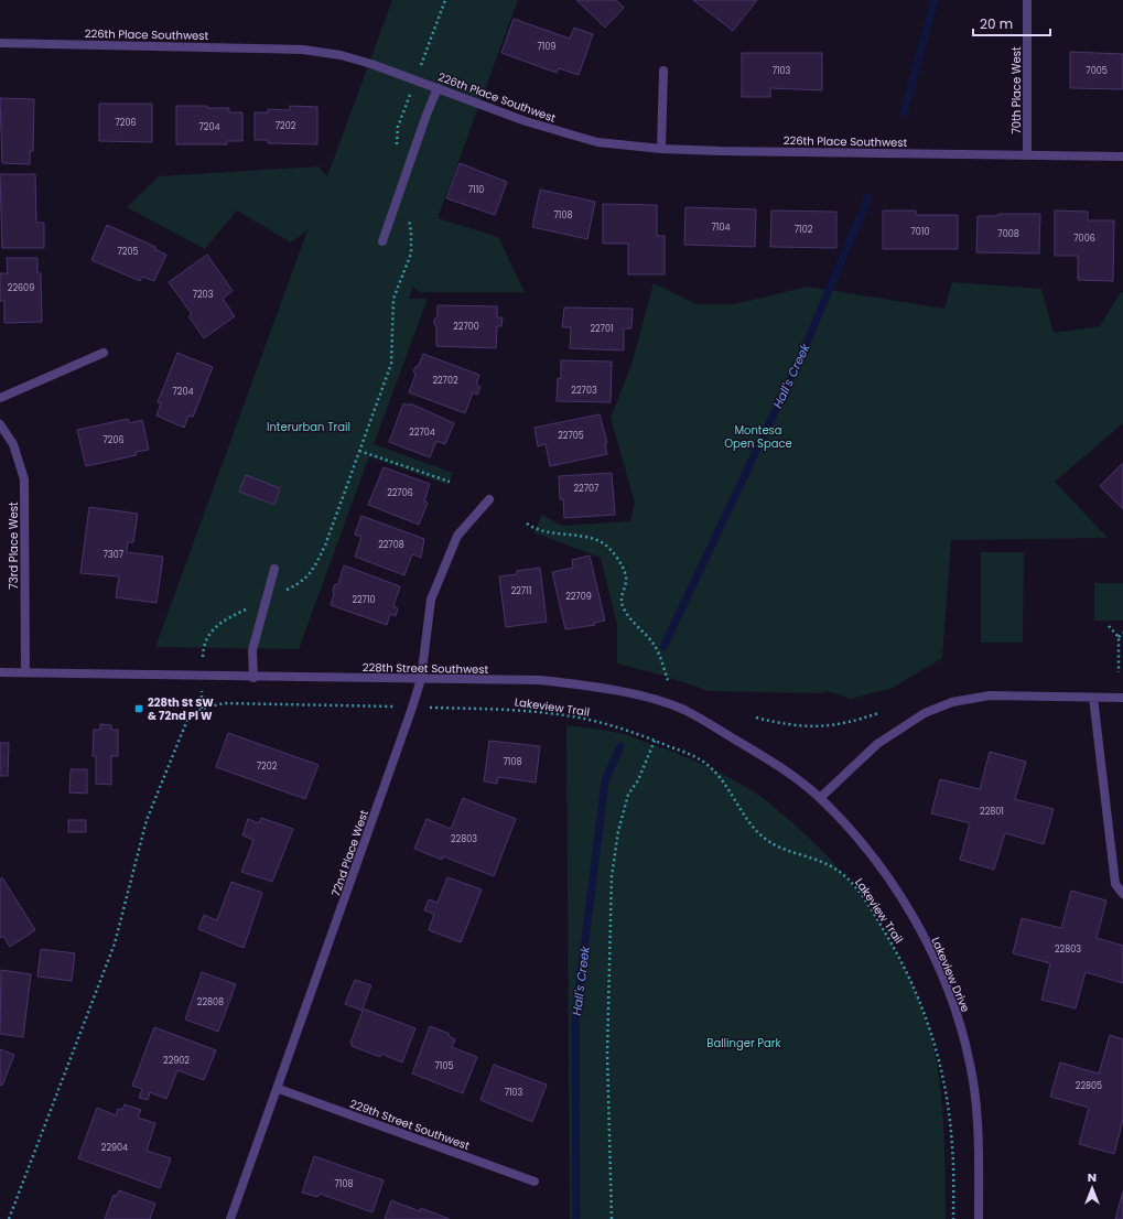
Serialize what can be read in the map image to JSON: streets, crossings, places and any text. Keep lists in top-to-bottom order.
{
  "streets": {
    "street": [
      "226th Place Southwest",
      "70th Place West",
      "73rd Place West",
      "228th Street Southwest",
      "72nd Place West",
      "Lakeview Drive",
      "229th Street Southwest"
    ],
    "path": ["Lakeview Trail"]
  },
  "crossings": [
    ["226th Place Southwest", "70th Place West"],
    ["73rd Place West", "228th Street Southwest"],
    ["228th Street Southwest", "72nd Place West"],
    ["228th Street Southwest", "Lakeview Drive"],
    ["72nd Place West", "229th Street Southwest"]
  ],
  "water": ["Hall's Creek"],
  "parks": ["Interurban Trail", "Montesa Open Space", "Ballinger Park"],
  "places": {
    "transit": ["228th St SW & 72nd Pl W"]
  },
  "house_numbers": [
    "7109",
    "7103",
    "7005",
    "7206",
    "7202",
    "7204",
    "7110",
    "7108",
    "7104",
    "7102",
    "7010",
    "7008",
    "7006",
    "7205",
    "22609",
    "7203",
    "22700",
    "22701",
    "22702",
    "22703",
    "7204",
    "22704",
    "22705",
    "7206",
    "22707",
    "22706",
    "22708",
    "7307",
    "22711",
    "22709",
    "22710",
    "7108",
    "7202",
    "22801",
    "22803",
    "22803",
    "22808",
    "22902",
    "7105",
    "22805",
    "7103",
    "22904",
    "7108"
  ],
  "scale_bar": "20 m",
  "north": "top"
}
